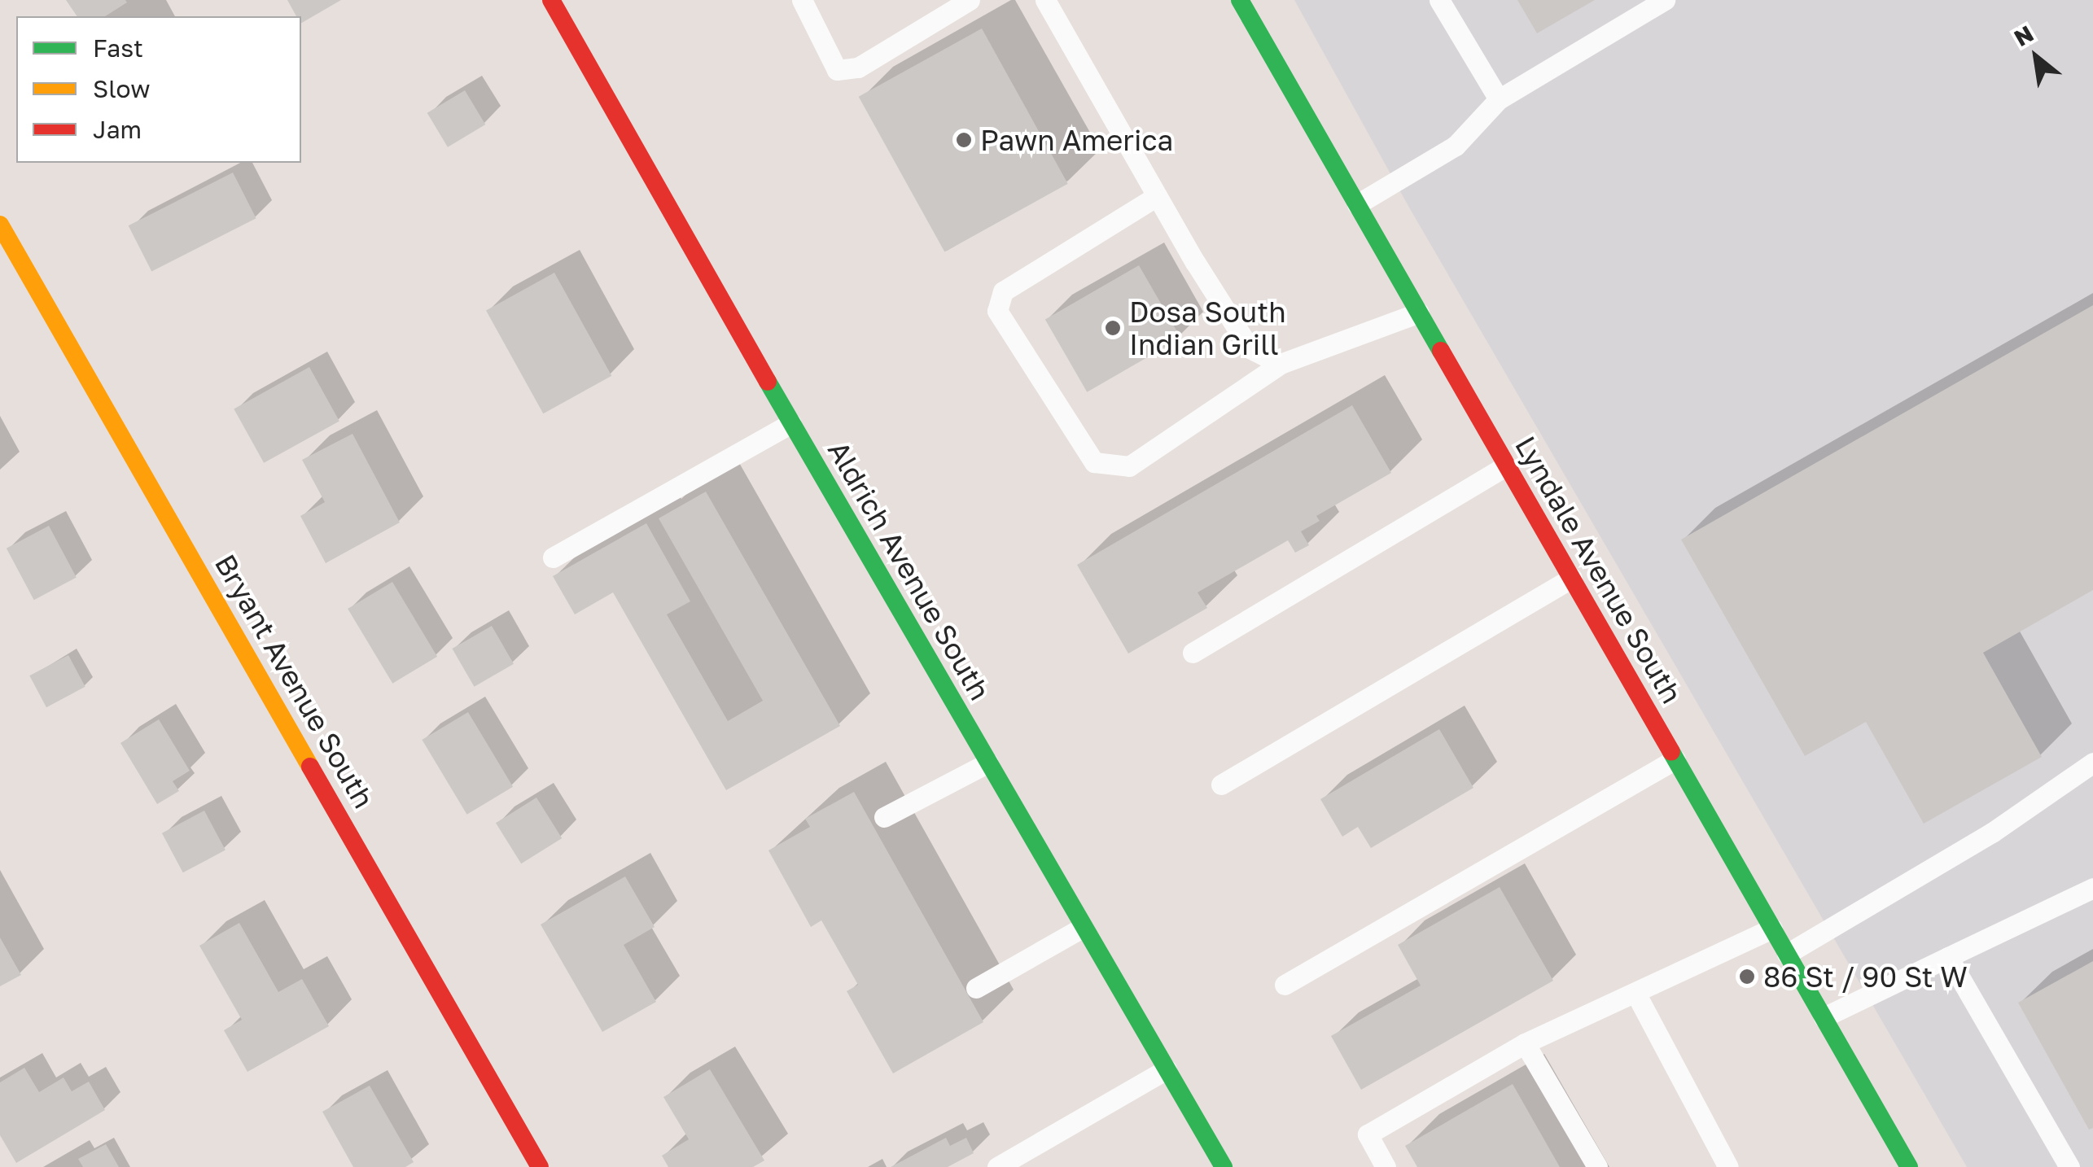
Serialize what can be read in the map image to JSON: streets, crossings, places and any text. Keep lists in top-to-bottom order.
{
  "streets": {
    "street": ["Lyndale Avenue South", "Aldrich Avenue South", "Bryant Avenue South"]
  },
  "places": ["Pawn America", "Dosa South Indian Grill", "86 St / 90 St W"],
  "legend": ["Fast", "Slow", "Jam"],
  "north": "top left"
}
